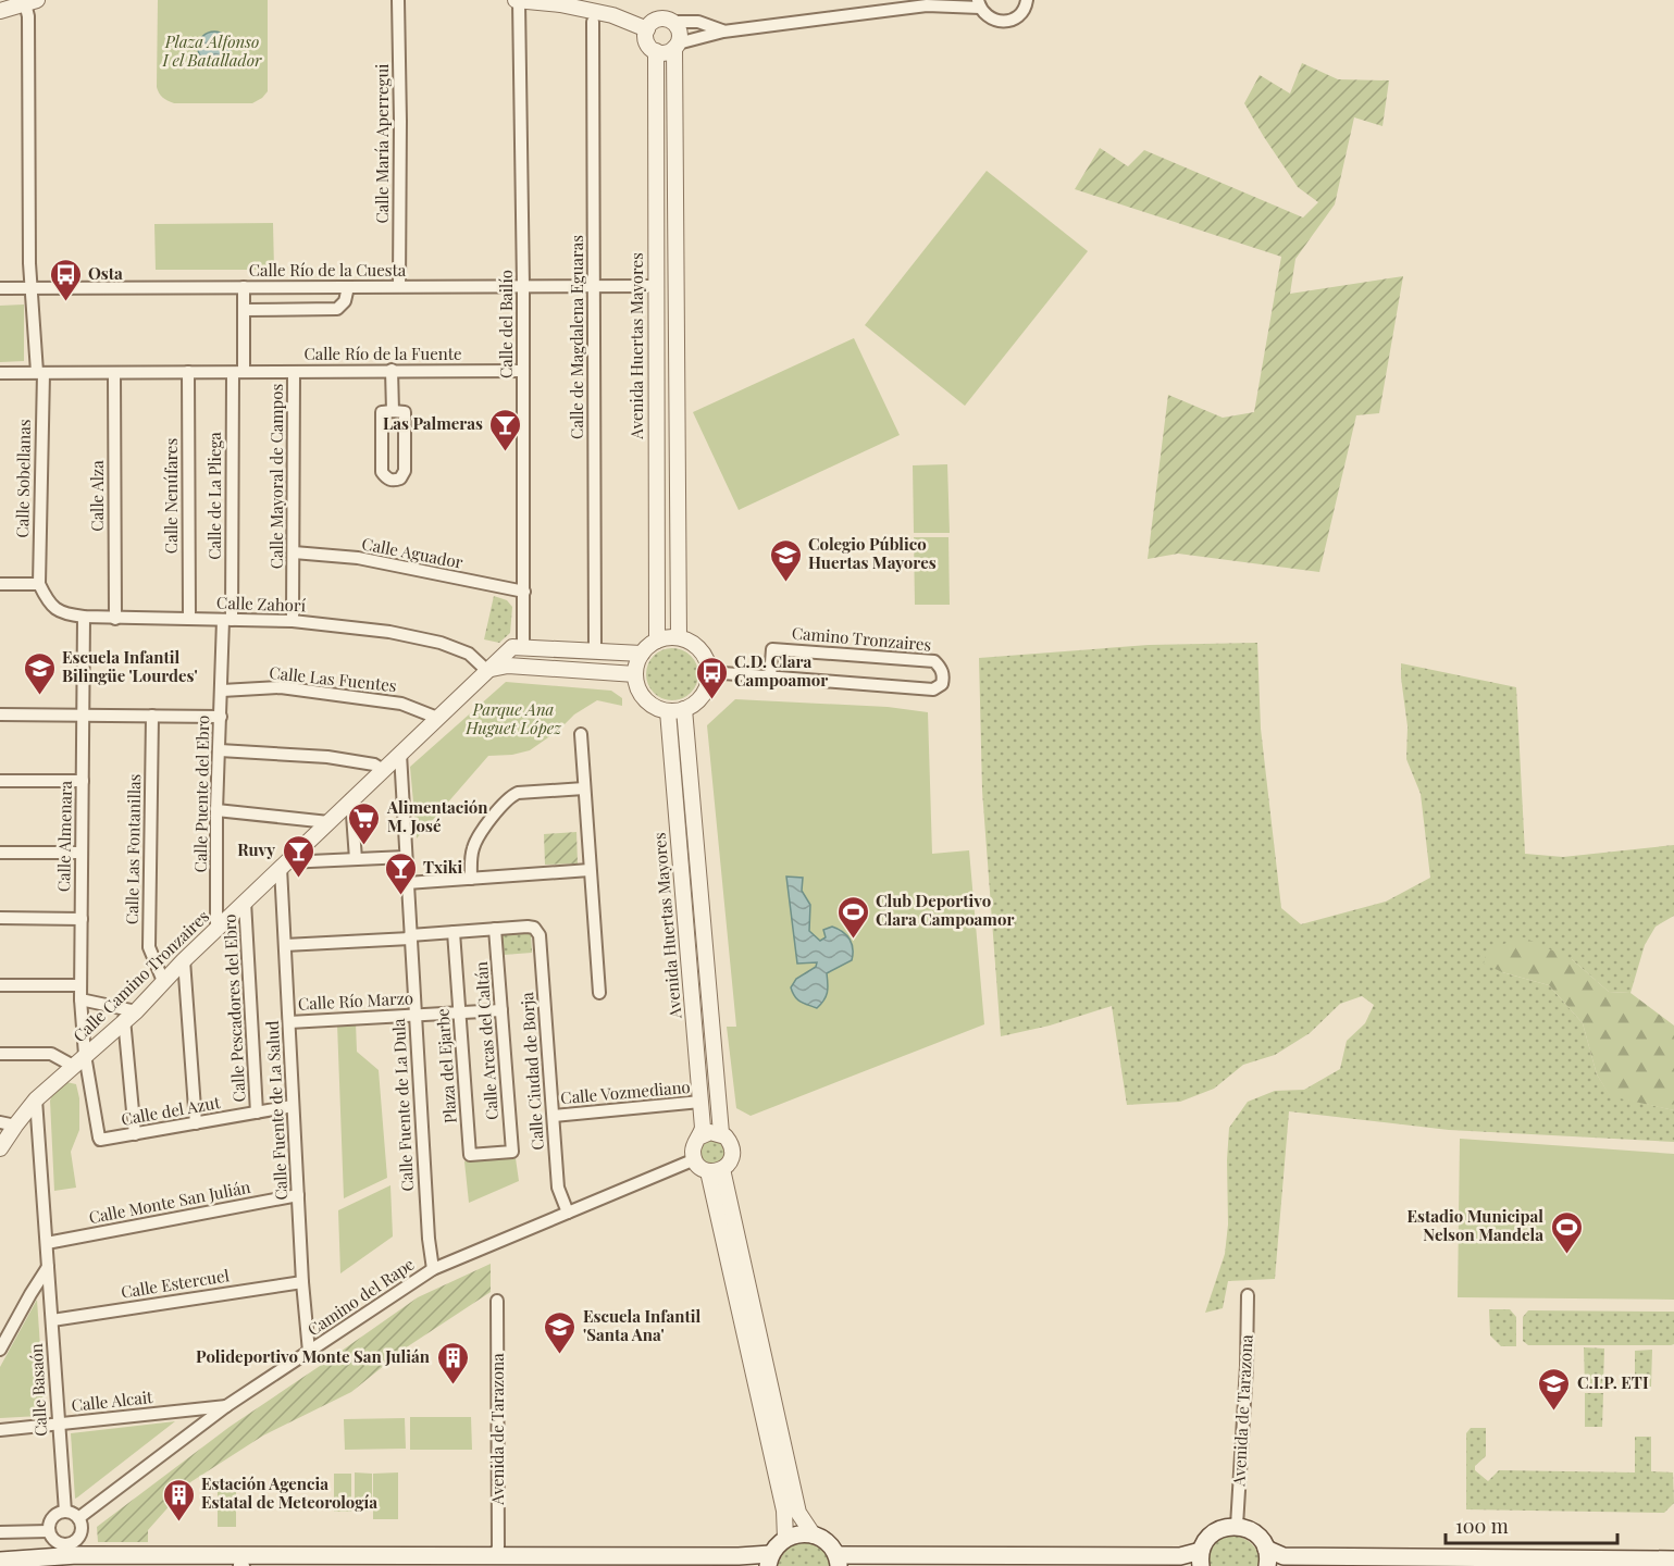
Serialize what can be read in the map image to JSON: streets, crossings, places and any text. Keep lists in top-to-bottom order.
{
  "streets": {
    "street": [
      "Calle María Aperregui",
      "Calle Río de la Cuesta",
      "Calle del Bailío",
      "Calle de Magdalena Eguaras",
      "Avenida Huertas Mayores",
      "Calle Río de la Fuente",
      "Calle Mayoral de Campos",
      "Calle Sobellanas",
      "Calle Alza",
      "Calle Nenúfares",
      "Calle de La Pliega",
      "Calle Aguador",
      "Calle Zahorí",
      "Camino Tronzaires",
      "Calle Las Fuentes",
      "Calle Puente del Ebro",
      "Calle Almenara",
      "Calle Las Fontanillas",
      "Calle Camino Tronzaires",
      "Calle Río Marzo",
      "Calle Pescadores del Ebro",
      "Calle Arcas del Caltán",
      "Plaza del Ejarbe",
      "Calle Ciudad de Borja",
      "Calle Vozmediano",
      "Calle Fuente de La Dula",
      "Calle Fuente de La Salud",
      "Calle del Azut",
      "Calle Monte San Julián",
      "Calle Estercuel",
      "Camino del Rape",
      "Calle Basaón",
      "Calle Alcait",
      "Avenida de Tarazona"
    ]
  },
  "crossings": [
    ["Calle María Aperregui", "Calle Río de la Cuesta"],
    ["Calle Río de la Cuesta", "Calle del Bailío"],
    ["Calle Río de la Cuesta", "Calle de Magdalena Eguaras"],
    ["Calle Río de la Cuesta", "Avenida Huertas Mayores"],
    ["Calle Río de la Cuesta", "Calle Sobellanas"],
    ["Calle del Bailío", "Calle Río de la Fuente"],
    ["Calle del Bailío", "Calle Aguador"],
    ["Avenida Huertas Mayores", "Camino Tronzaires"],
    ["Avenida Huertas Mayores", "Calle Vozmediano"],
    ["Avenida Huertas Mayores", "Camino del Rape"],
    ["Calle Río de la Fuente", "Calle Mayoral de Campos"],
    ["Calle Río de la Fuente", "Calle Sobellanas"],
    ["Calle Río de la Fuente", "Calle Alza"],
    ["Calle Río de la Fuente", "Calle Nenúfares"],
    ["Calle Río de la Fuente", "Calle de La Pliega"],
    ["Calle Mayoral de Campos", "Calle Aguador"],
    ["Calle Mayoral de Campos", "Calle Zahorí"],
    ["Calle Sobellanas", "Calle Zahorí"],
    ["Calle Alza", "Calle Zahorí"],
    ["Calle Nenúfares", "Calle Zahorí"],
    ["Calle de La Pliega", "Calle Zahorí"],
    ["Calle de La Pliega", "Calle Puente del Ebro"],
    ["Calle Zahorí", "Calle Puente del Ebro"],
    ["Calle Zahorí", "Calle Almenara"],
    ["Calle Zahorí", "Calle Camino Tronzaires"],
    ["Calle Las Fuentes", "Calle Puente del Ebro"],
    ["Calle Las Fuentes", "Calle Camino Tronzaires"],
    ["Calle Puente del Ebro", "Calle Camino Tronzaires"],
    ["Calle Almenara", "Calle Camino Tronzaires"],
    ["Calle Almenara", "Calle del Azut"],
    ["Calle Las Fontanillas", "Calle Camino Tronzaires"],
    ["Calle Camino Tronzaires", "Calle Pescadores del Ebro"],
    ["Calle Camino Tronzaires", "Calle Fuente de La Dula"],
    ["Calle Camino Tronzaires", "Calle Fuente de La Salud"],
    ["Calle Camino Tronzaires", "Calle del Azut"],
    ["Calle Camino Tronzaires", "Calle Basaón"],
    ["Calle Río Marzo", "Calle Arcas del Caltán"],
    ["Calle Río Marzo", "Plaza del Ejarbe"],
    ["Calle Río Marzo", "Calle Fuente de La Dula"],
    ["Calle Río Marzo", "Calle Fuente de La Salud"],
    ["Calle Pescadores del Ebro", "Calle del Azut"],
    ["Calle Arcas del Caltán", "Plaza del Ejarbe"],
    ["Calle Arcas del Caltán", "Calle Ciudad de Borja"],
    ["Calle Ciudad de Borja", "Calle Vozmediano"],
    ["Calle Ciudad de Borja", "Camino del Rape"],
    ["Calle Fuente de La Dula", "Camino del Rape"],
    ["Calle Fuente de La Salud", "Calle del Azut"],
    ["Calle Fuente de La Salud", "Calle Monte San Julián"],
    ["Calle Fuente de La Salud", "Calle Estercuel"],
    ["Calle Fuente de La Salud", "Camino del Rape"],
    ["Calle Monte San Julián", "Calle Basaón"],
    ["Calle Estercuel", "Calle Basaón"],
    ["Camino del Rape", "Calle Basaón"],
    ["Camino del Rape", "Calle Alcait"],
    ["Calle Basaón", "Calle Alcait"]
  ],
  "parks": ["Plaza Alfonso I el Batallador", "Parque Ana Huguet López"],
  "places": {
    "bus stop": ["Osta", "C.D. Clara Campoamor"],
    "bar": ["Las Palmeras", "Ruvy", "Txiki"],
    "school or university": [
      "Colegio Público Huertas Mayores",
      "Escuela Infantil Bilingüe 'Lourdes'",
      "Escuela Infantil 'Santa Ana'",
      "C.I.P. ETI"
    ],
    "supermarket": ["Alimentación M. José"],
    "sports": ["Club Deportivo Clara Campoamor", "Estadio Municipal Nelson Mandela"],
    "building": ["Polideportivo Monte San Julián", "Estación Agencia Estatal de Meteorología"]
  },
  "scale_bar": "100 m"
}
